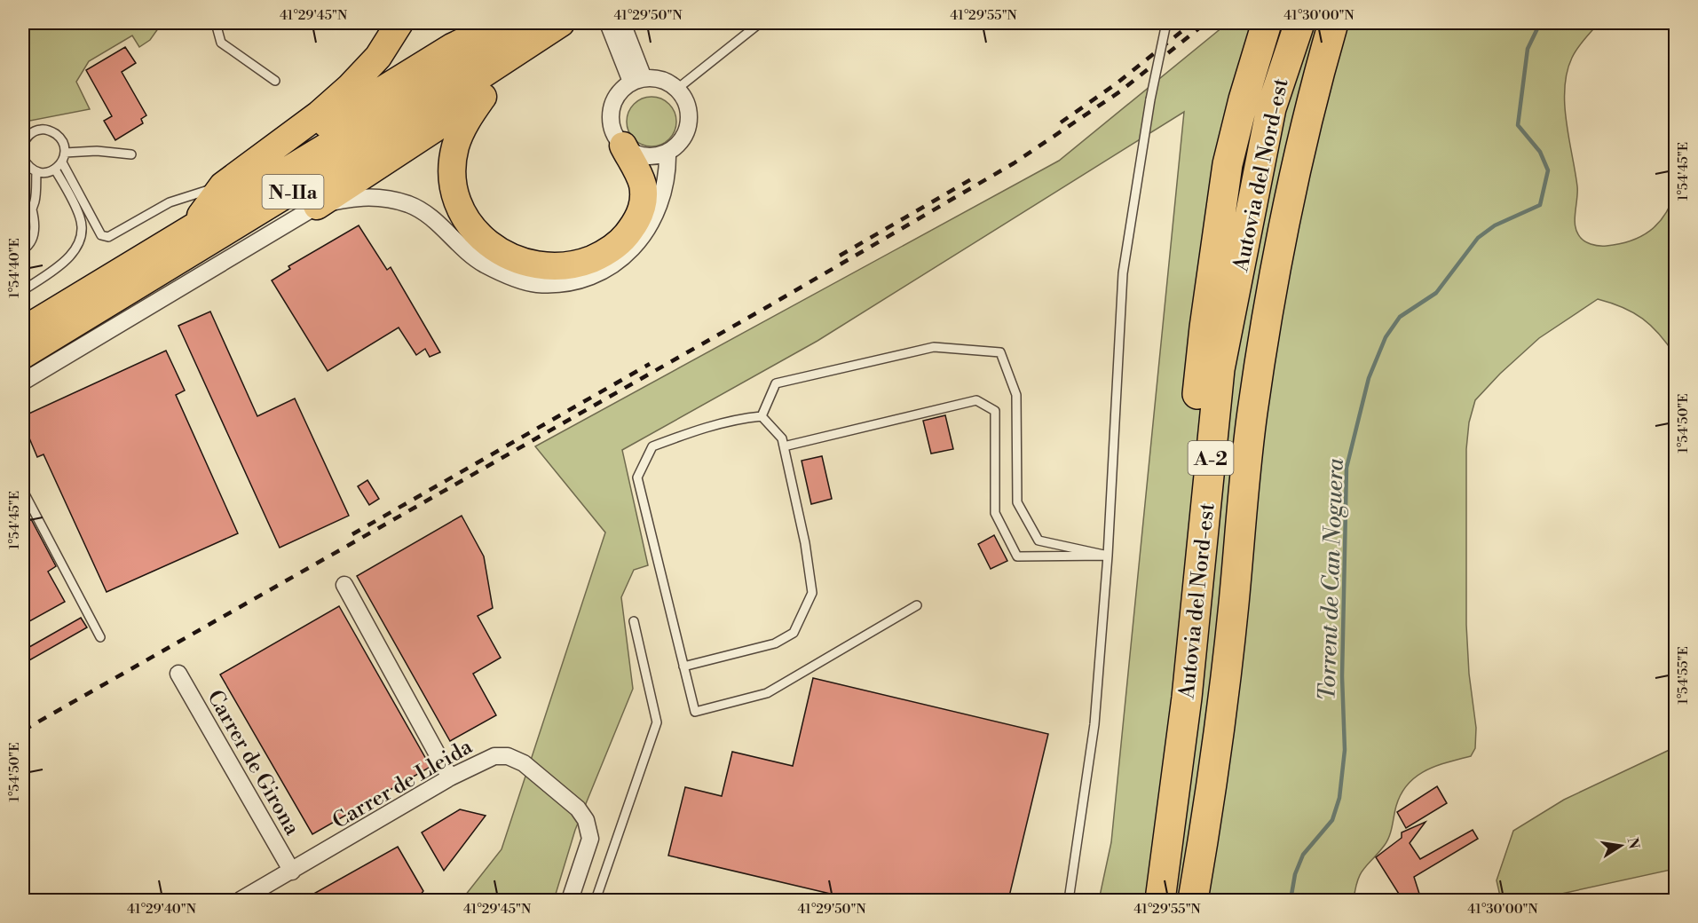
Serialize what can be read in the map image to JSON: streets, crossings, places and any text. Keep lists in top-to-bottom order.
{
  "streets": {
    "highway": ["Autovia del Nord-est", "N-IIa", "A-2"],
    "street": ["Carrer de Girona", "Carrer de Lleida"]
  },
  "crossings": [
    ["Carrer de Girona", "Carrer de Lleida"]
  ],
  "water": ["Torrent de Can Noguera"],
  "north": "right",
  "coordinates": [
    "41°29'45\"N",
    "41°29'50\"N",
    "41°29'55\"N",
    "41°30'00\"N",
    "1°54'45\"E",
    "1°54'40\"E",
    "1°54'50\"E",
    "1°54'55\"E",
    "41°29'40\"N"
  ]
}
